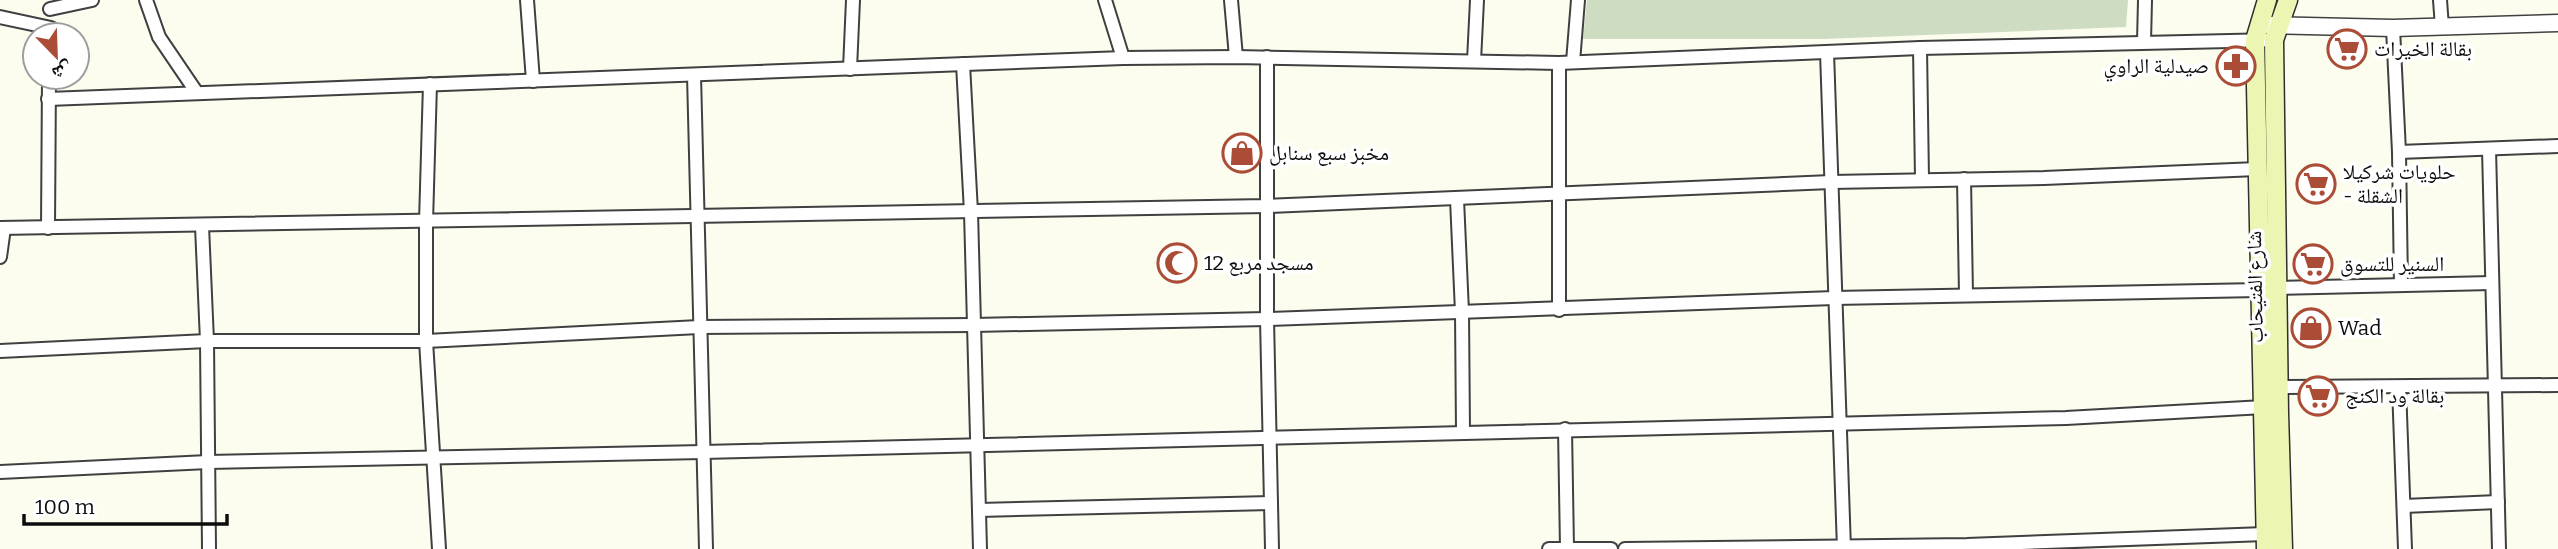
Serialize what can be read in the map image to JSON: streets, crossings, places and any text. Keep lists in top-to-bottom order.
{
  "streets": {
    "main road": ["شارع الفتيحاب"]
  },
  "places": {
    "supermarket": [
      "بقالة الخيرات",
      "حلويات شركيلا - الشقلة",
      "السنير للتسوق",
      "بقالة ود الكنج"
    ],
    "pharmacy": ["صيدلية الراوي"],
    "shop": ["مخبز سبع سنابل", "Wad"],
    "mosque": ["مسجد مربع 12"]
  },
  "scale_bar": "100 m",
  "north": "bottom right"
}
